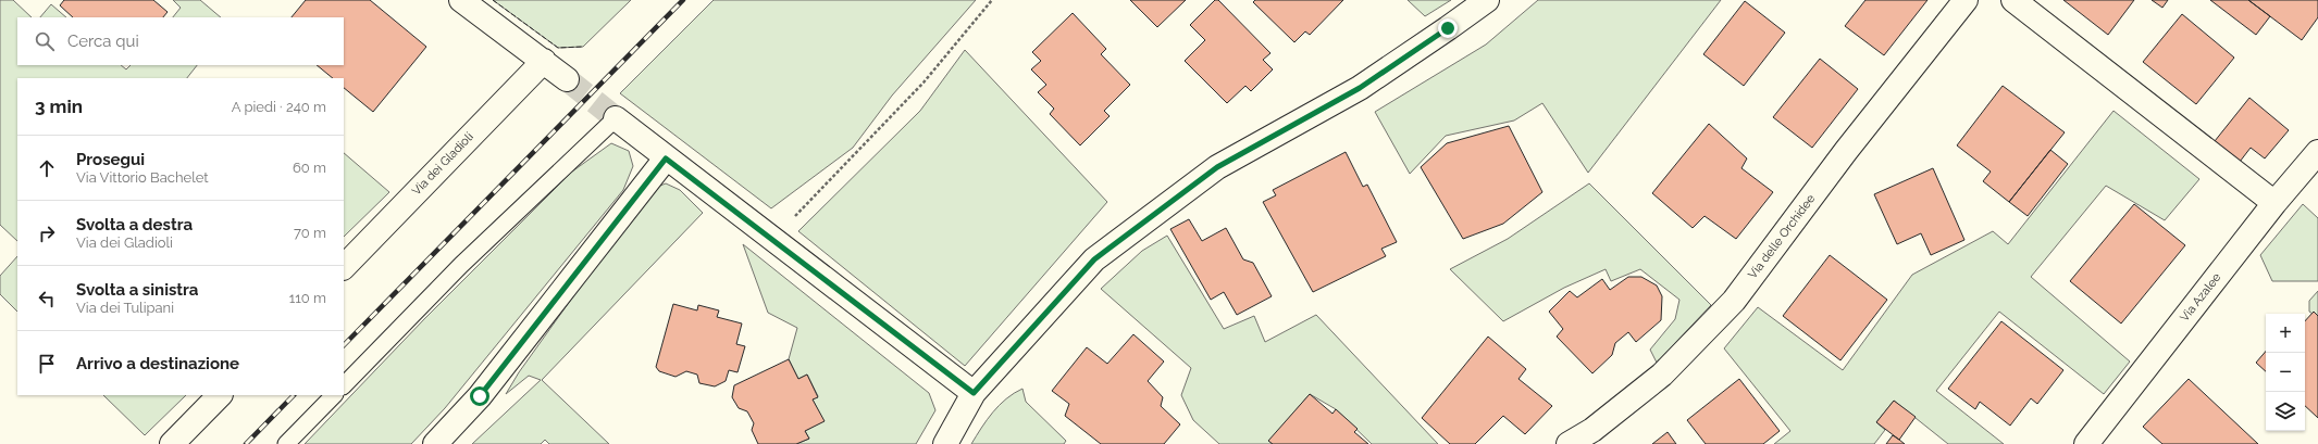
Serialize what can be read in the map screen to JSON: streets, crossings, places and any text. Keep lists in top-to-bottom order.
{
  "streets": {
    "street": ["Via dei Gladioli", "Via delle Orchidee", "Via Azalee"]
  },
  "page": {
    "search": "Cerca qui",
    "heading": ["3 min", "A piedi · 240 m"],
    "list": [
      ["Prosegui", "Via Vittorio Bachelet", "60 m"],
      ["Svolta a destra", "Via dei Gladioli", "70 m"],
      ["Svolta a sinistra", "Via dei Tulipani", "110 m"],
      "Arrivo a destinazione"
    ],
    "map_buttons": ["+", "−"]
  }
}
